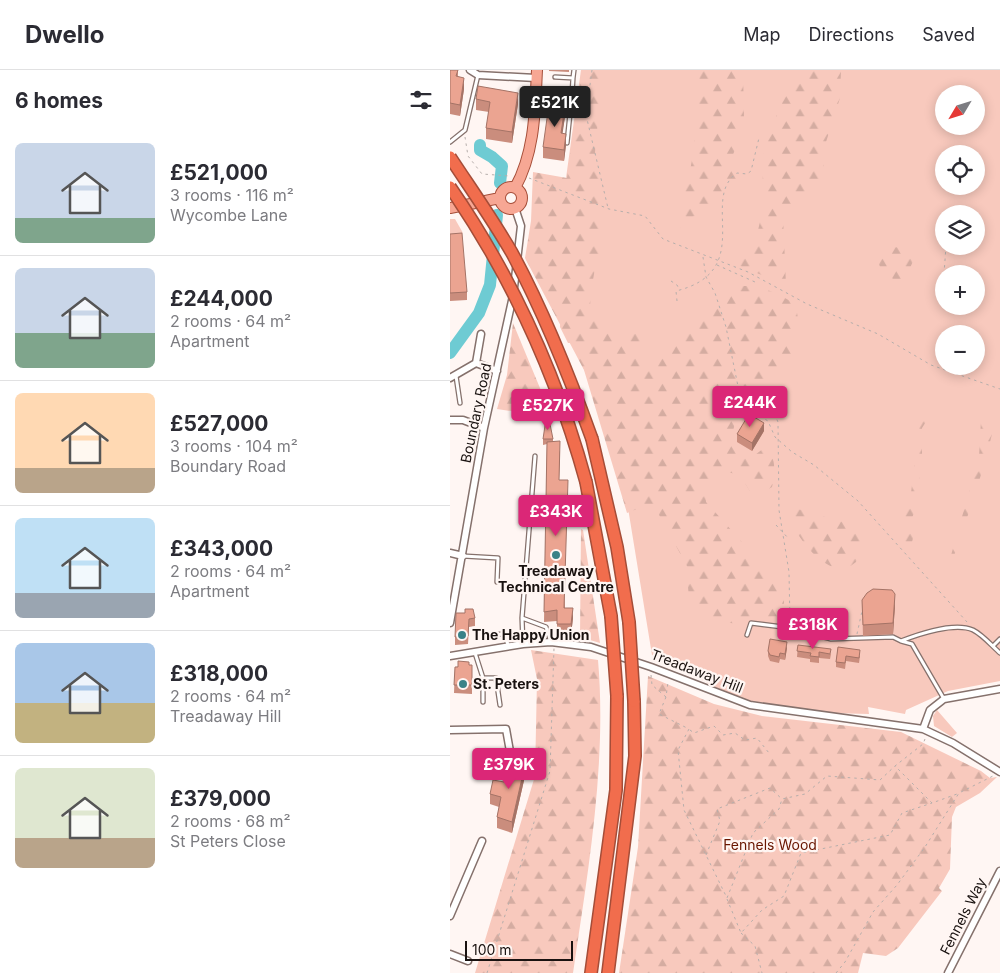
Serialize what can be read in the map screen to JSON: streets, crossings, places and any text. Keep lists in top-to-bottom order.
{
  "streets": {
    "street": ["Boundary Road", "Treadaway Hill", "Fennels Way"]
  },
  "parks": ["Fennels Wood"],
  "places": ["Treadaway Technical Centre", "The Happy Union", "St. Peters"],
  "scale_bar": "100 m",
  "north": "bottom left",
  "page": {
    "header": "Dwello",
    "nav": ["Map", "Directions", "Saved"],
    "heading": "6 homes",
    "map_buttons": ["+", "−"],
    "price": [
      "£521K",
      "£244K",
      "£527K",
      "£343K",
      "£318K",
      "£379K"
    ],
    "list": [
      {
        "name": "£521,000",
        "note": "3 rooms · 116 m² · Wycombe Lane"
      },
      {
        "name": "£244,000",
        "note": "2 rooms · 64 m² · Apartment"
      },
      {
        "name": "£527,000",
        "note": "3 rooms · 104 m² · Boundary Road"
      },
      {
        "name": "£343,000",
        "note": "2 rooms · 64 m² · Apartment"
      },
      {
        "name": "£318,000",
        "note": "2 rooms · 64 m² · Treadaway Hill"
      },
      {
        "name": "£379,000",
        "note": "2 rooms · 68 m² · St Peters Close"
      }
    ],
    "scale": "100 m"
  }
}
